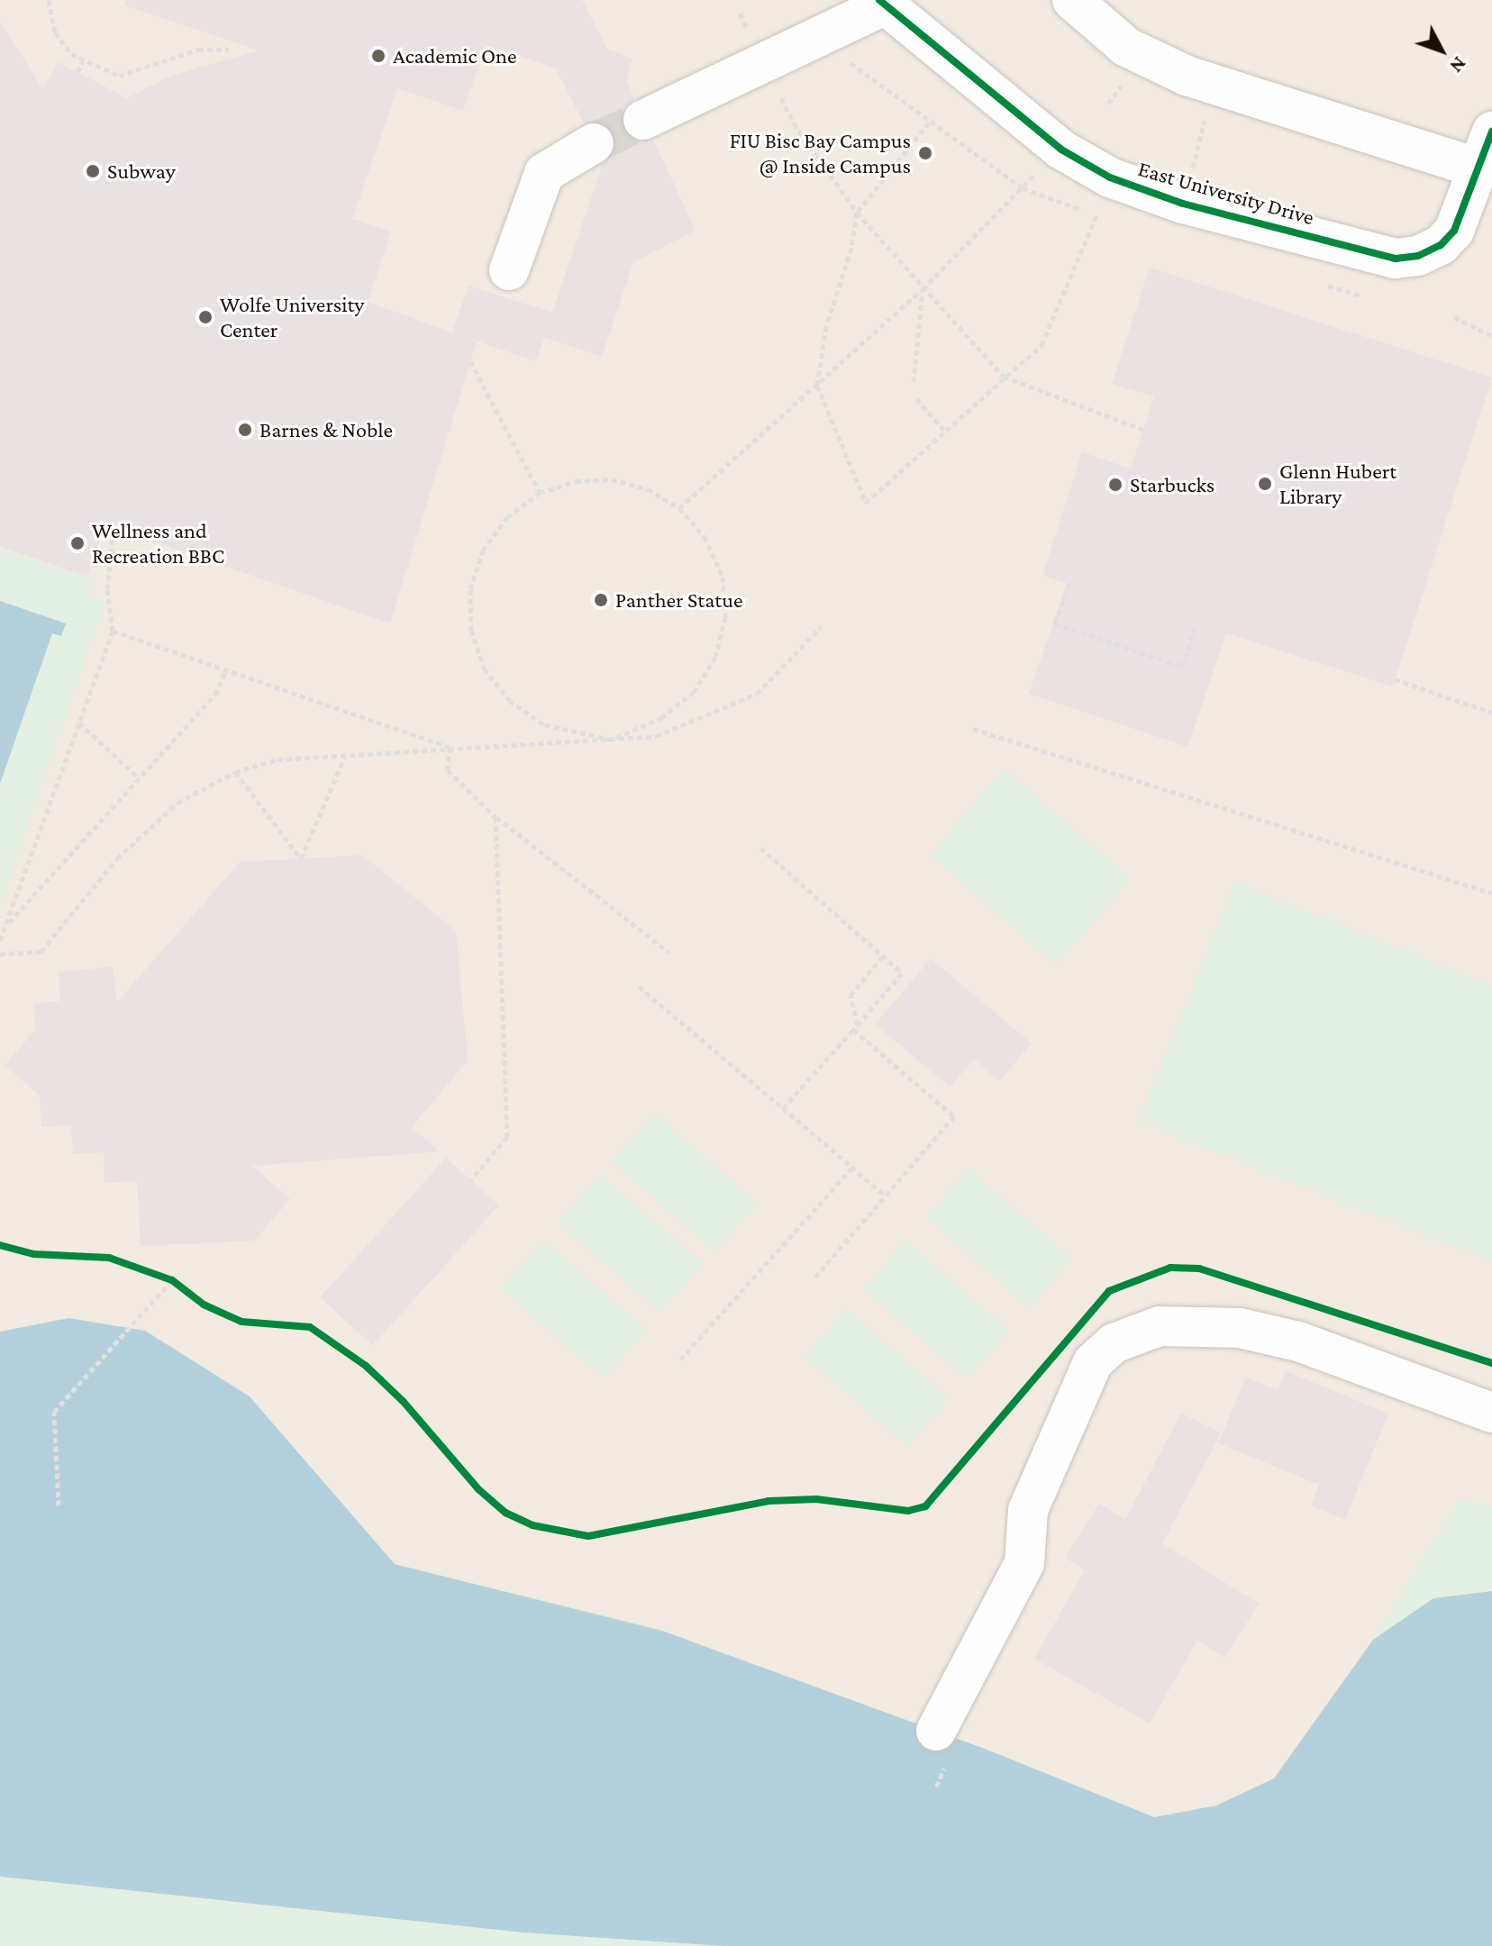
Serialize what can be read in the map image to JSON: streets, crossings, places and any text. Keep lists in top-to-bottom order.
{
  "streets": {
    "street": ["East University Drive"]
  },
  "places": [
    "Academic One",
    "FIU Bisc Bay Campus @ Inside Campus",
    "Subway",
    "Wolfe University Center",
    "Barnes & Noble",
    "Glenn Hubert Library",
    "Starbucks",
    "Wellness and Recreation BBC",
    "Panther Statue"
  ],
  "north": "bottom right"
}
